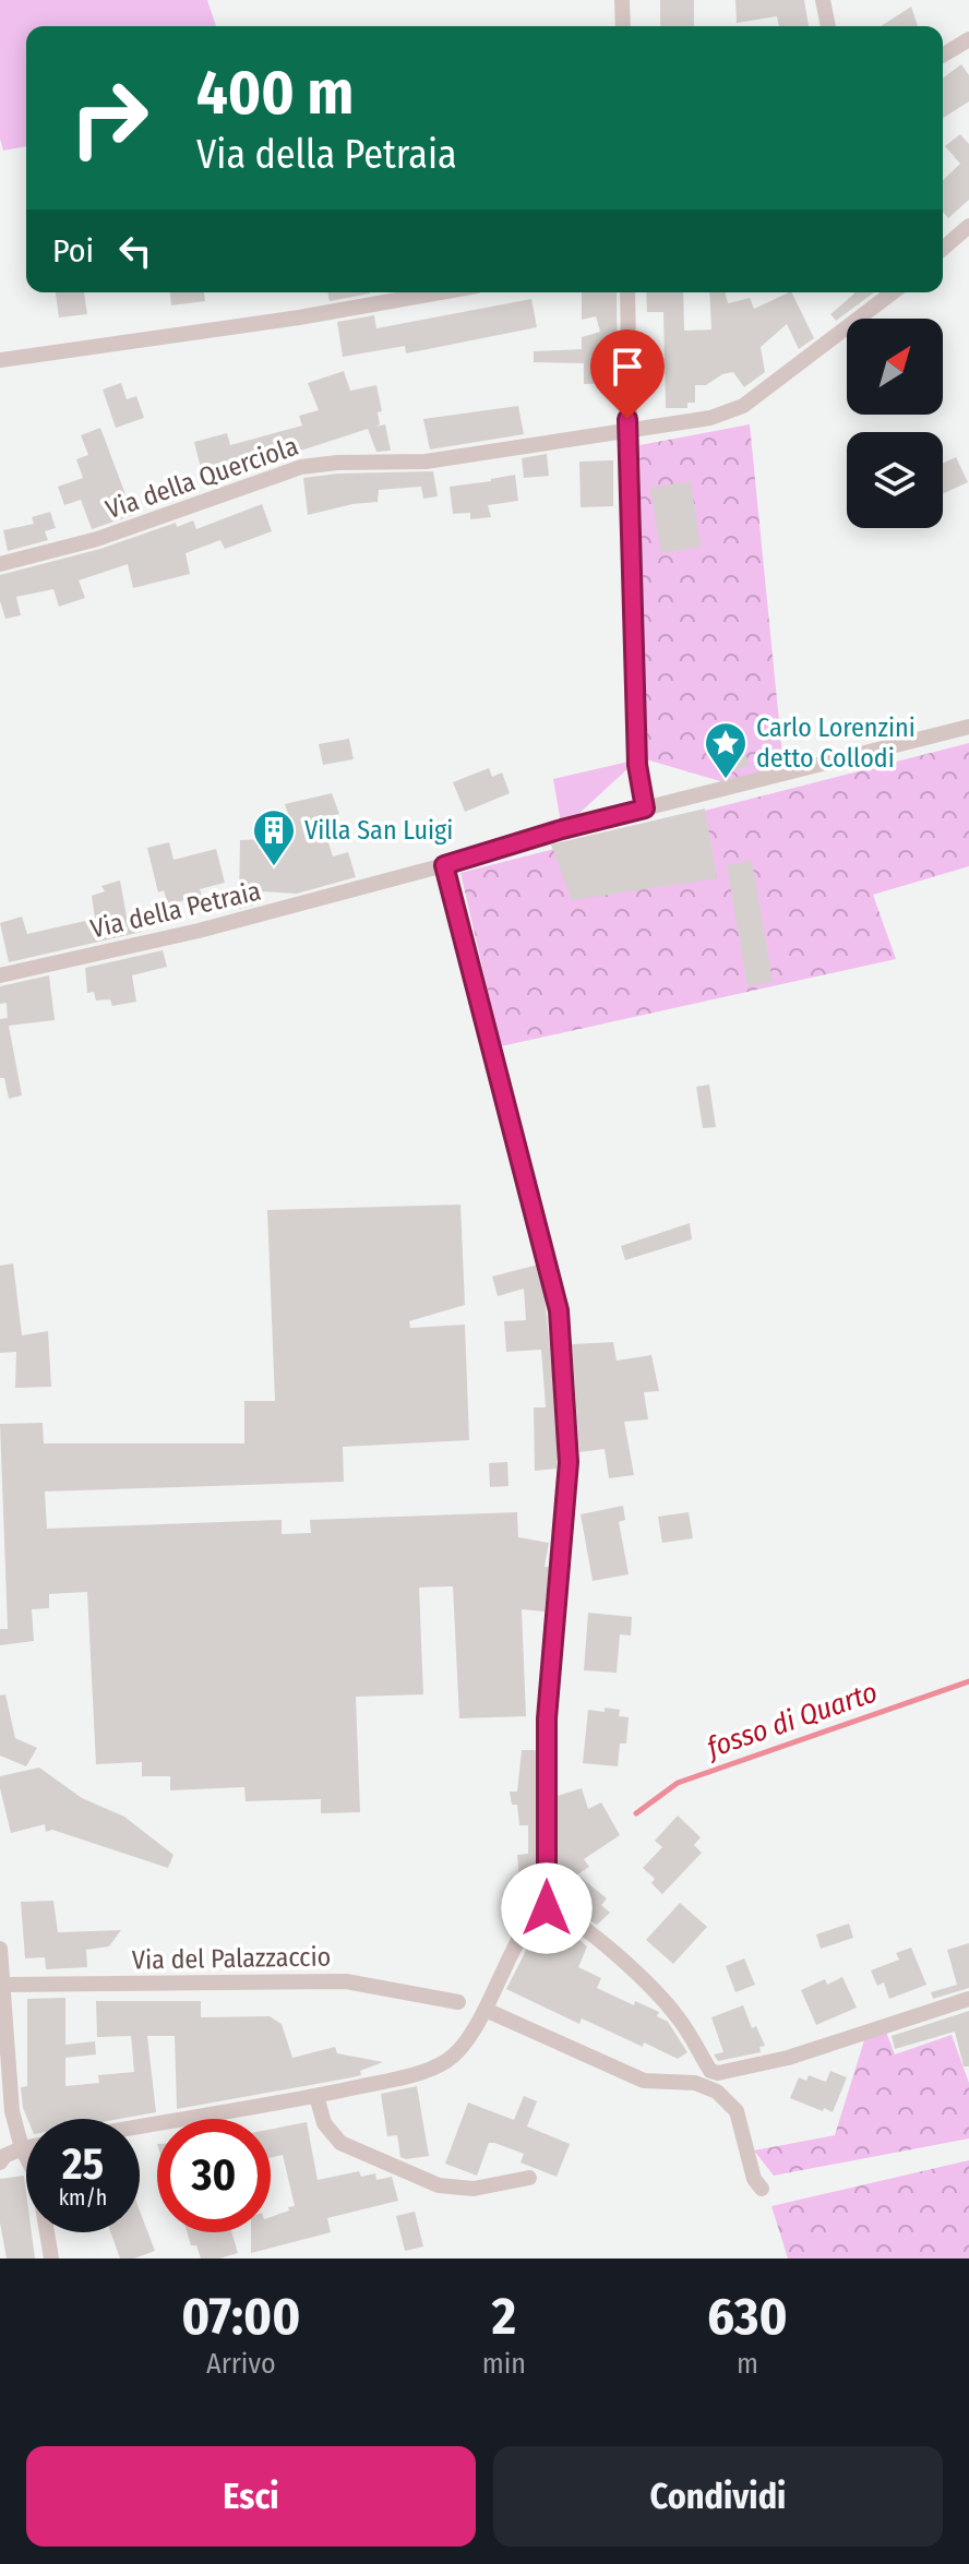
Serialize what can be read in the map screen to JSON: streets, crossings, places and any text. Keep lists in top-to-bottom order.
{
  "streets": {
    "street": ["Via della Querciola", "Via della Petraia", "Via del Palazzaccio"]
  },
  "water": ["fosso di Quarto"],
  "places": {
    "place": ["Carlo Lorenzini detto Collodi"],
    "building": ["Villa San Luigi"]
  },
  "north": "top right",
  "page": {
    "turn": ["400 m", "Via della Petraia"],
    "then": "Poi",
    "speed": "25 km/h",
    "limit": "30",
    "eta": [
      "07:00",
      "Arrivo",
      "2",
      "min",
      "630",
      "m"
    ],
    "buttons": ["Esci", "Condividi"]
  }
}
